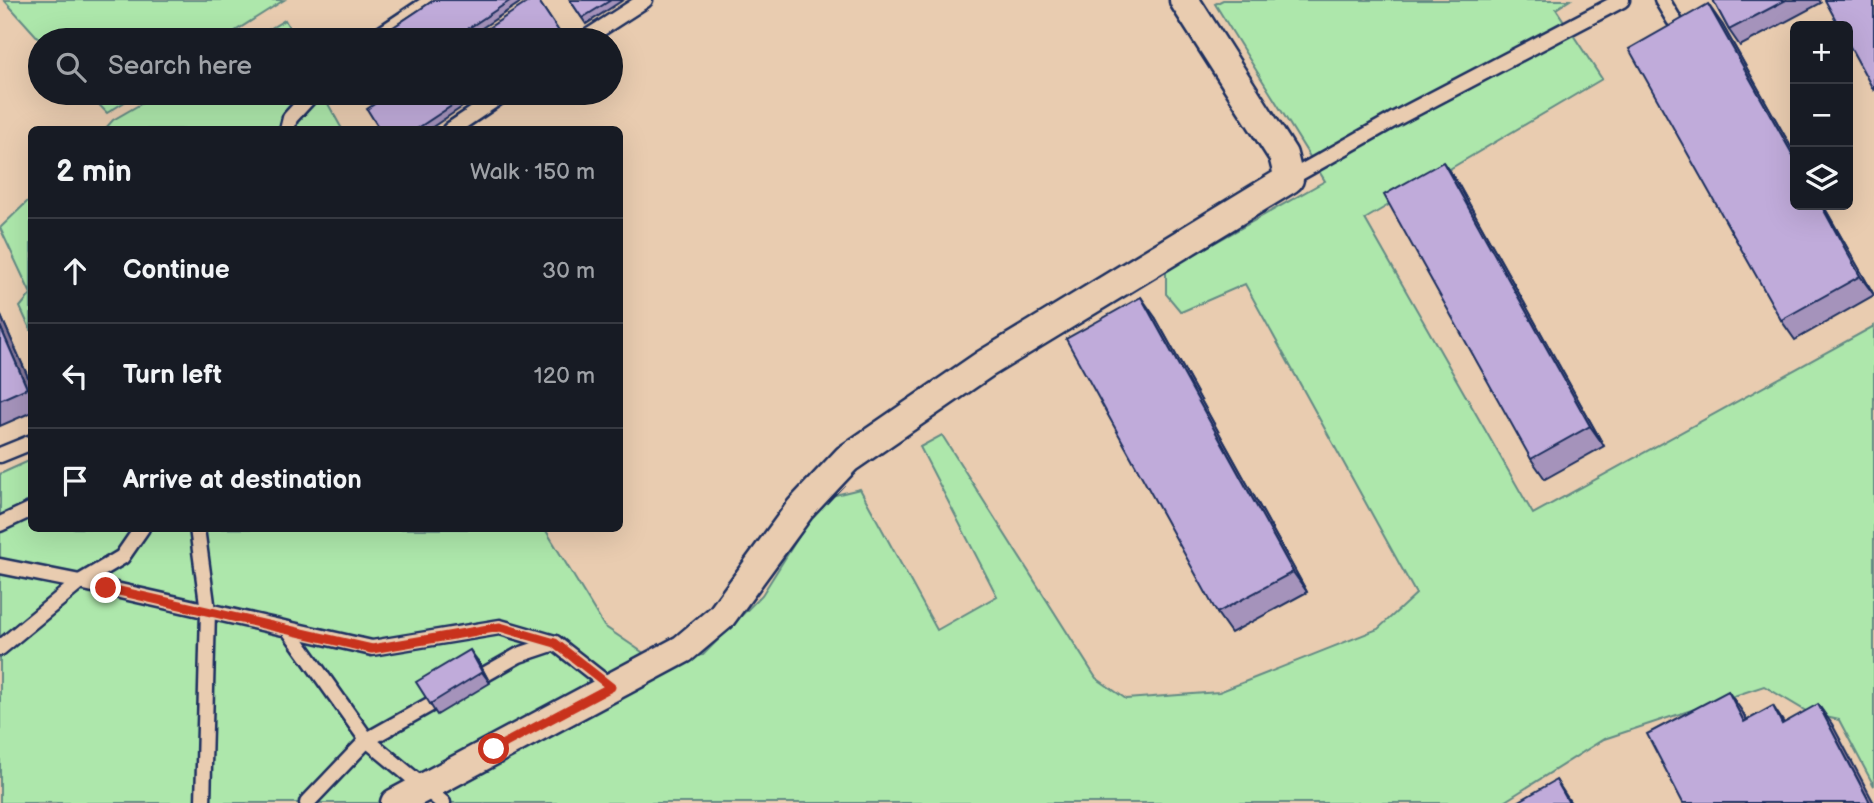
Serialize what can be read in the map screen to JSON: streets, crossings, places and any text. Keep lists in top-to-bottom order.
{
  "page": {
    "map_buttons": ["+", "−"],
    "search": "Search here",
    "heading": ["2 min", "Walk · 150 m"],
    "list": [
      ["Continue", "30 m"],
      ["Turn left", "120 m"],
      "Arrive at destination"
    ]
  }
}
